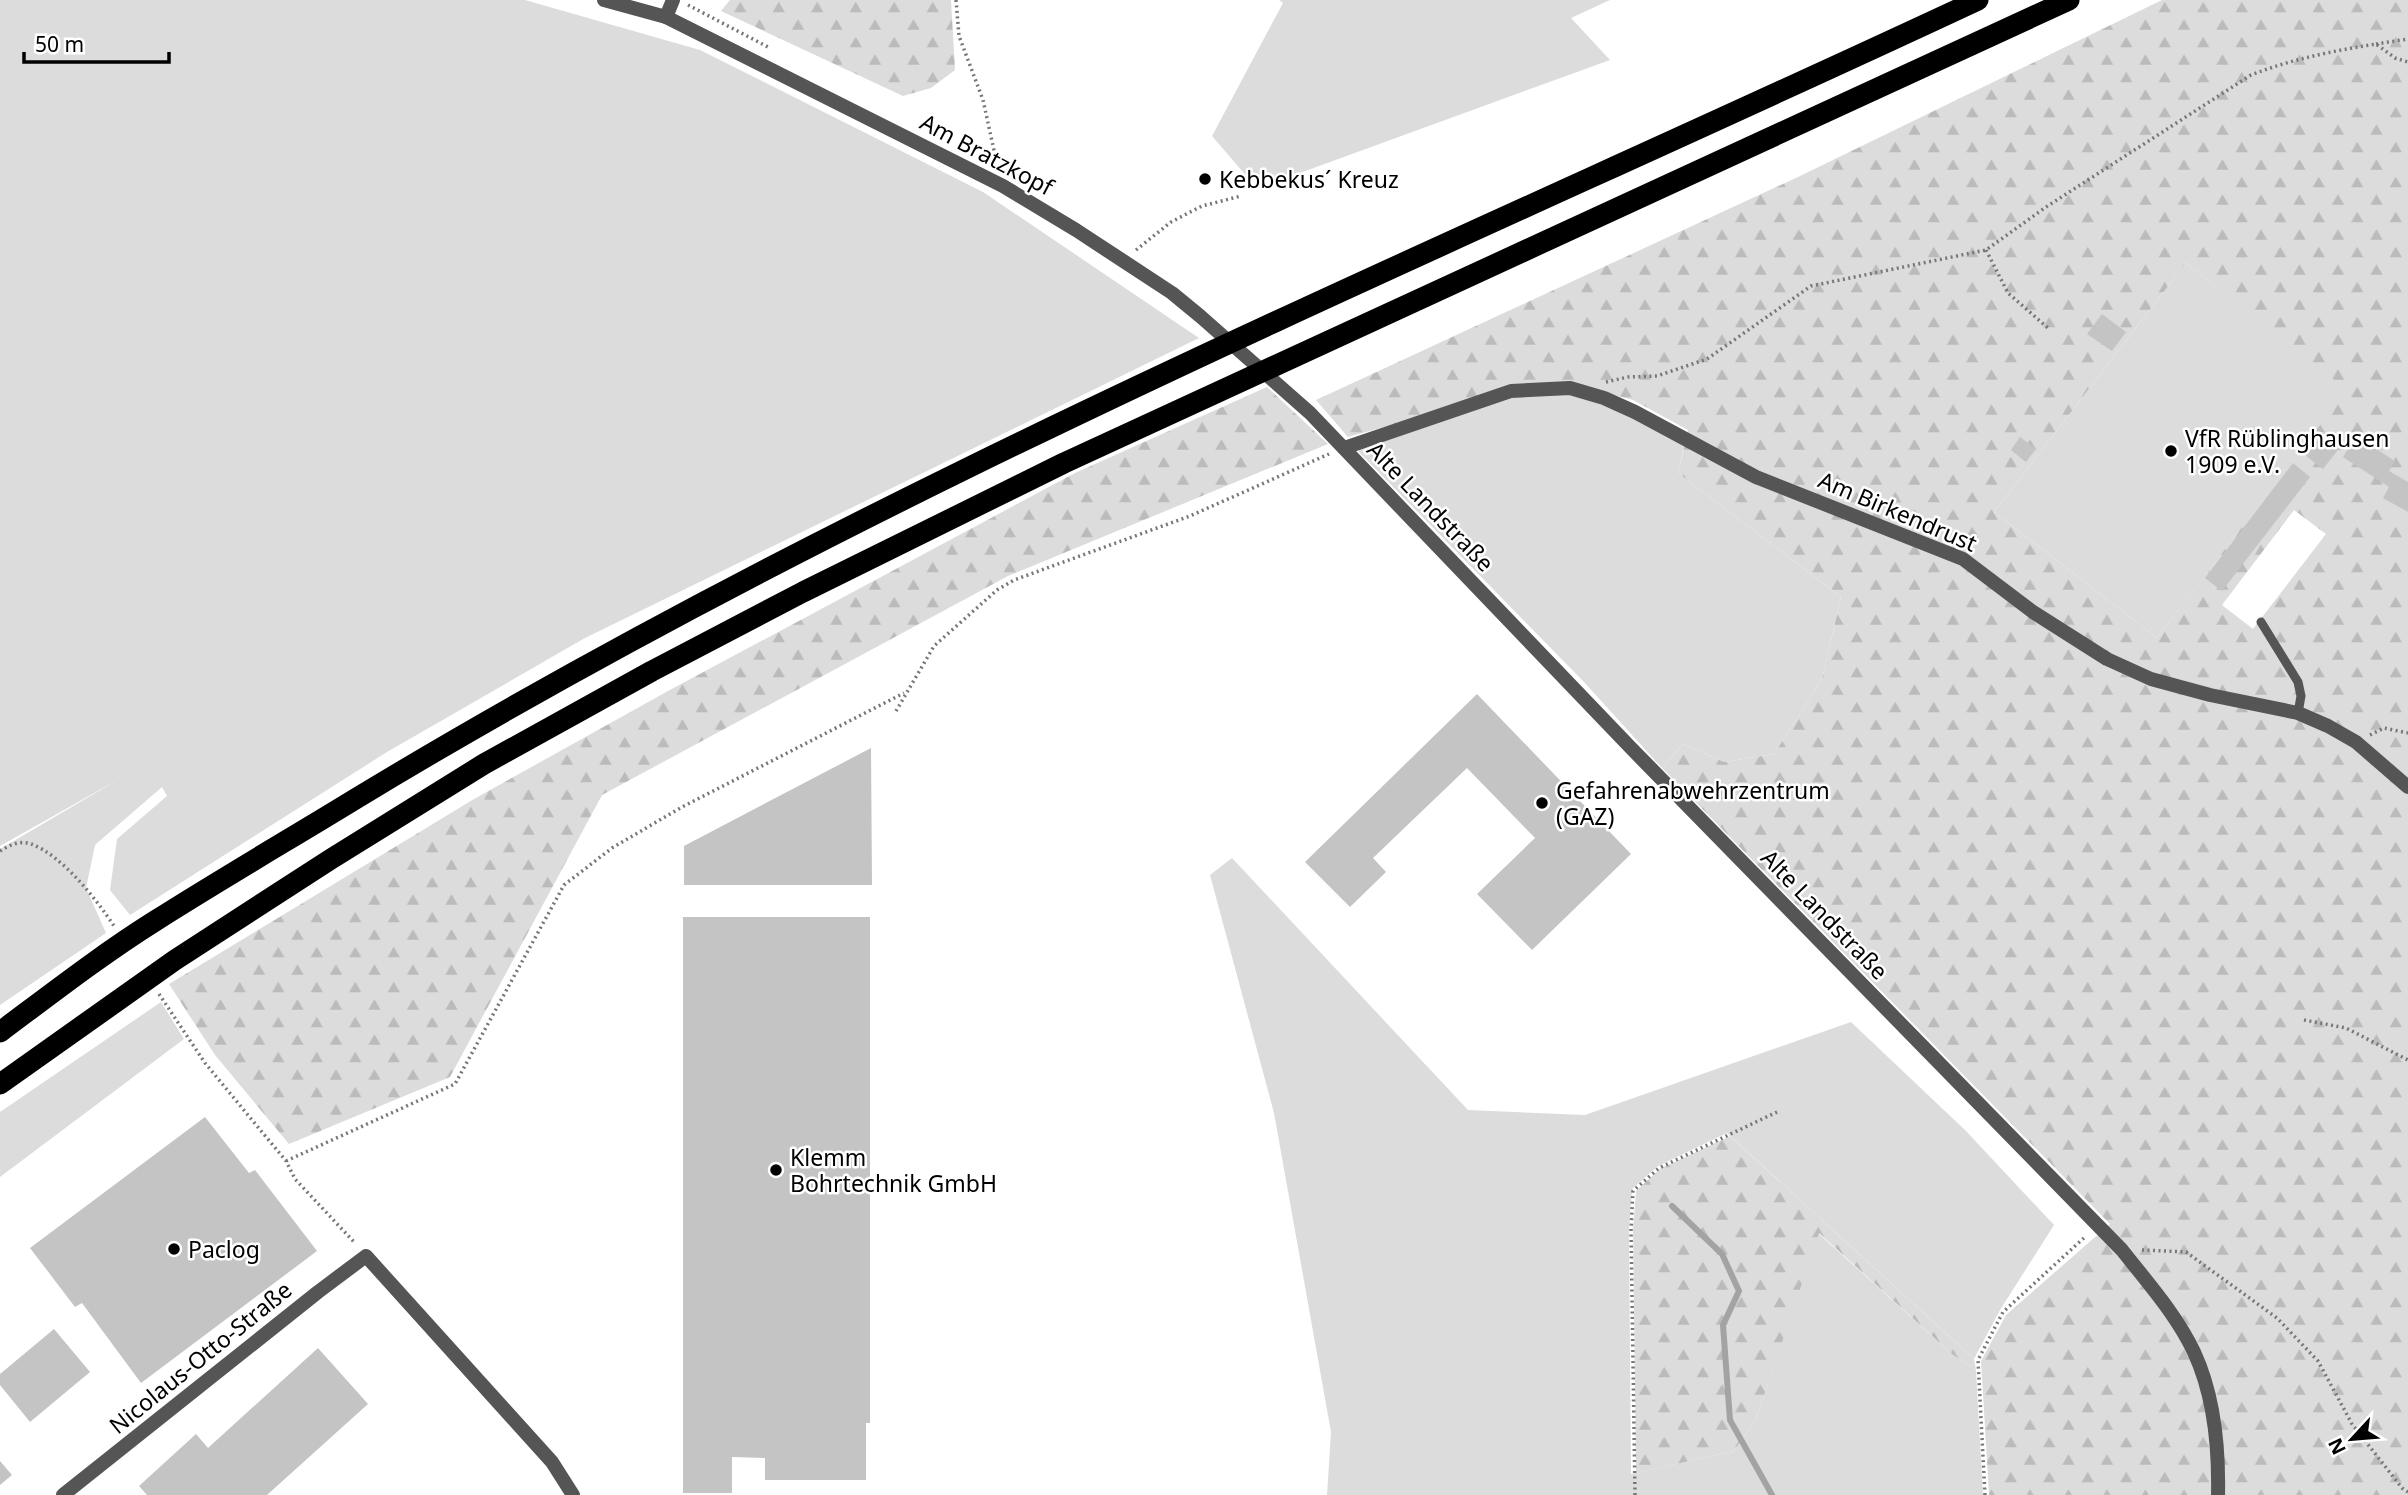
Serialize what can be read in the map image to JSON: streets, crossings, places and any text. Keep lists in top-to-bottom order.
{
  "streets": {
    "street": [
      "Am Bratzkopf",
      "Alte Landstraße",
      "Am Birkendrust",
      "Nicolaus-Otto-Straße"
    ]
  },
  "crossings": [
    ["Am Bratzkopf", "Alte Landstraße"],
    ["Alte Landstraße", "Am Birkendrust"]
  ],
  "places": [
    "Kebbekus´ Kreuz",
    "VfR Rüblinghausen 1909 e.V.",
    "Gefahrenabwehrzentrum (GAZ)",
    "Klemm Bohrtechnik GmbH",
    "Paclog"
  ],
  "scale_bar": "50 m",
  "north": "bottom left"
}
